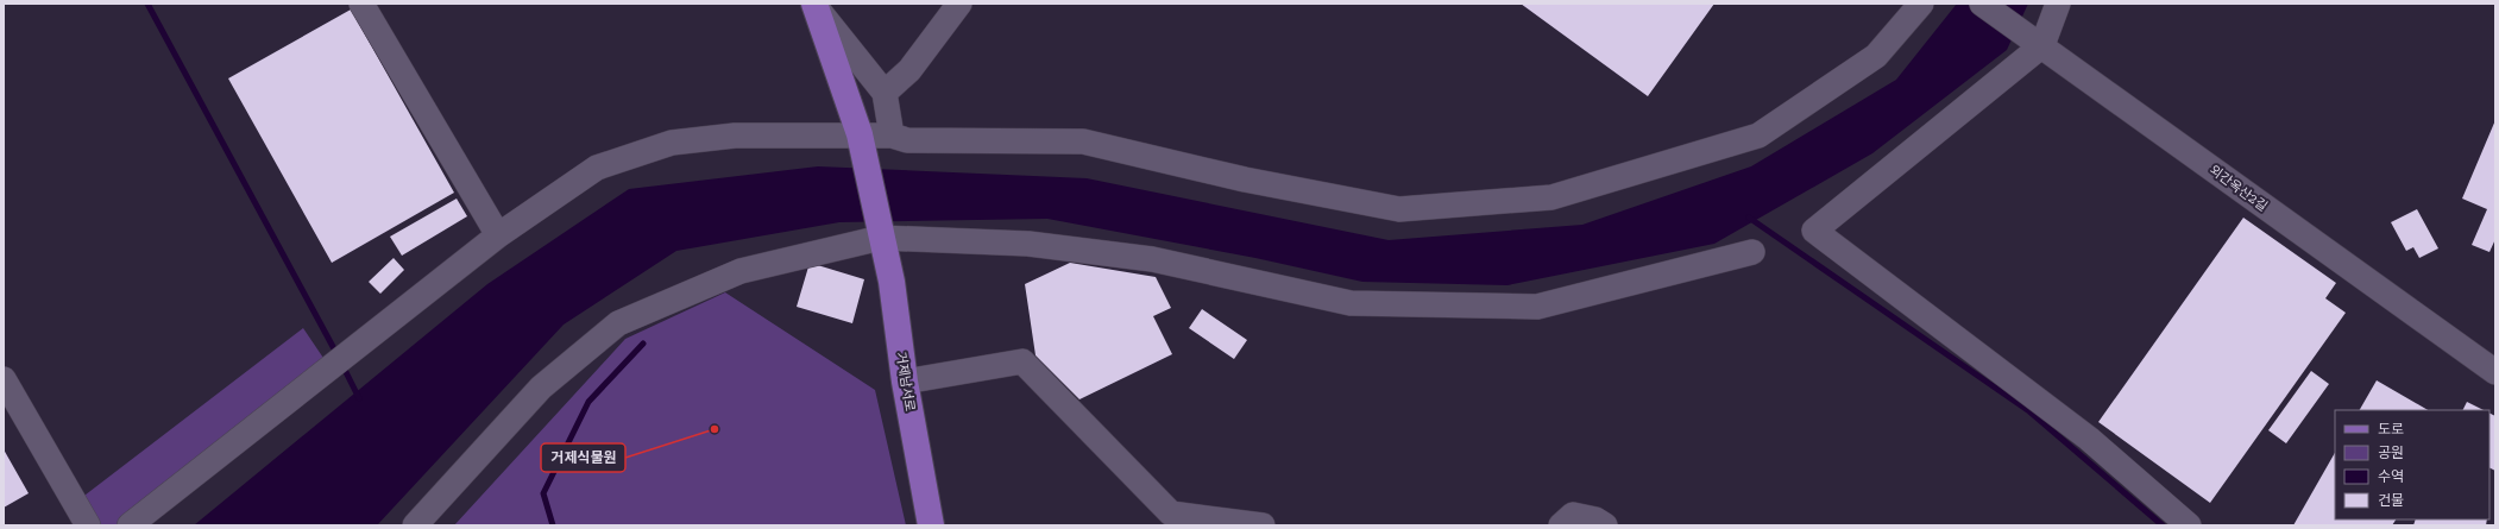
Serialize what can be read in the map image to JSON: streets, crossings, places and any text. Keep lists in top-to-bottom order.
{
  "streets": {
    "main road": ["거제남서로"],
    "street": ["외간옥산2길"]
  },
  "places": ["거제식물원"],
  "legend": [
    "도로",
    "공원",
    "수역",
    "건물"
  ]
}
